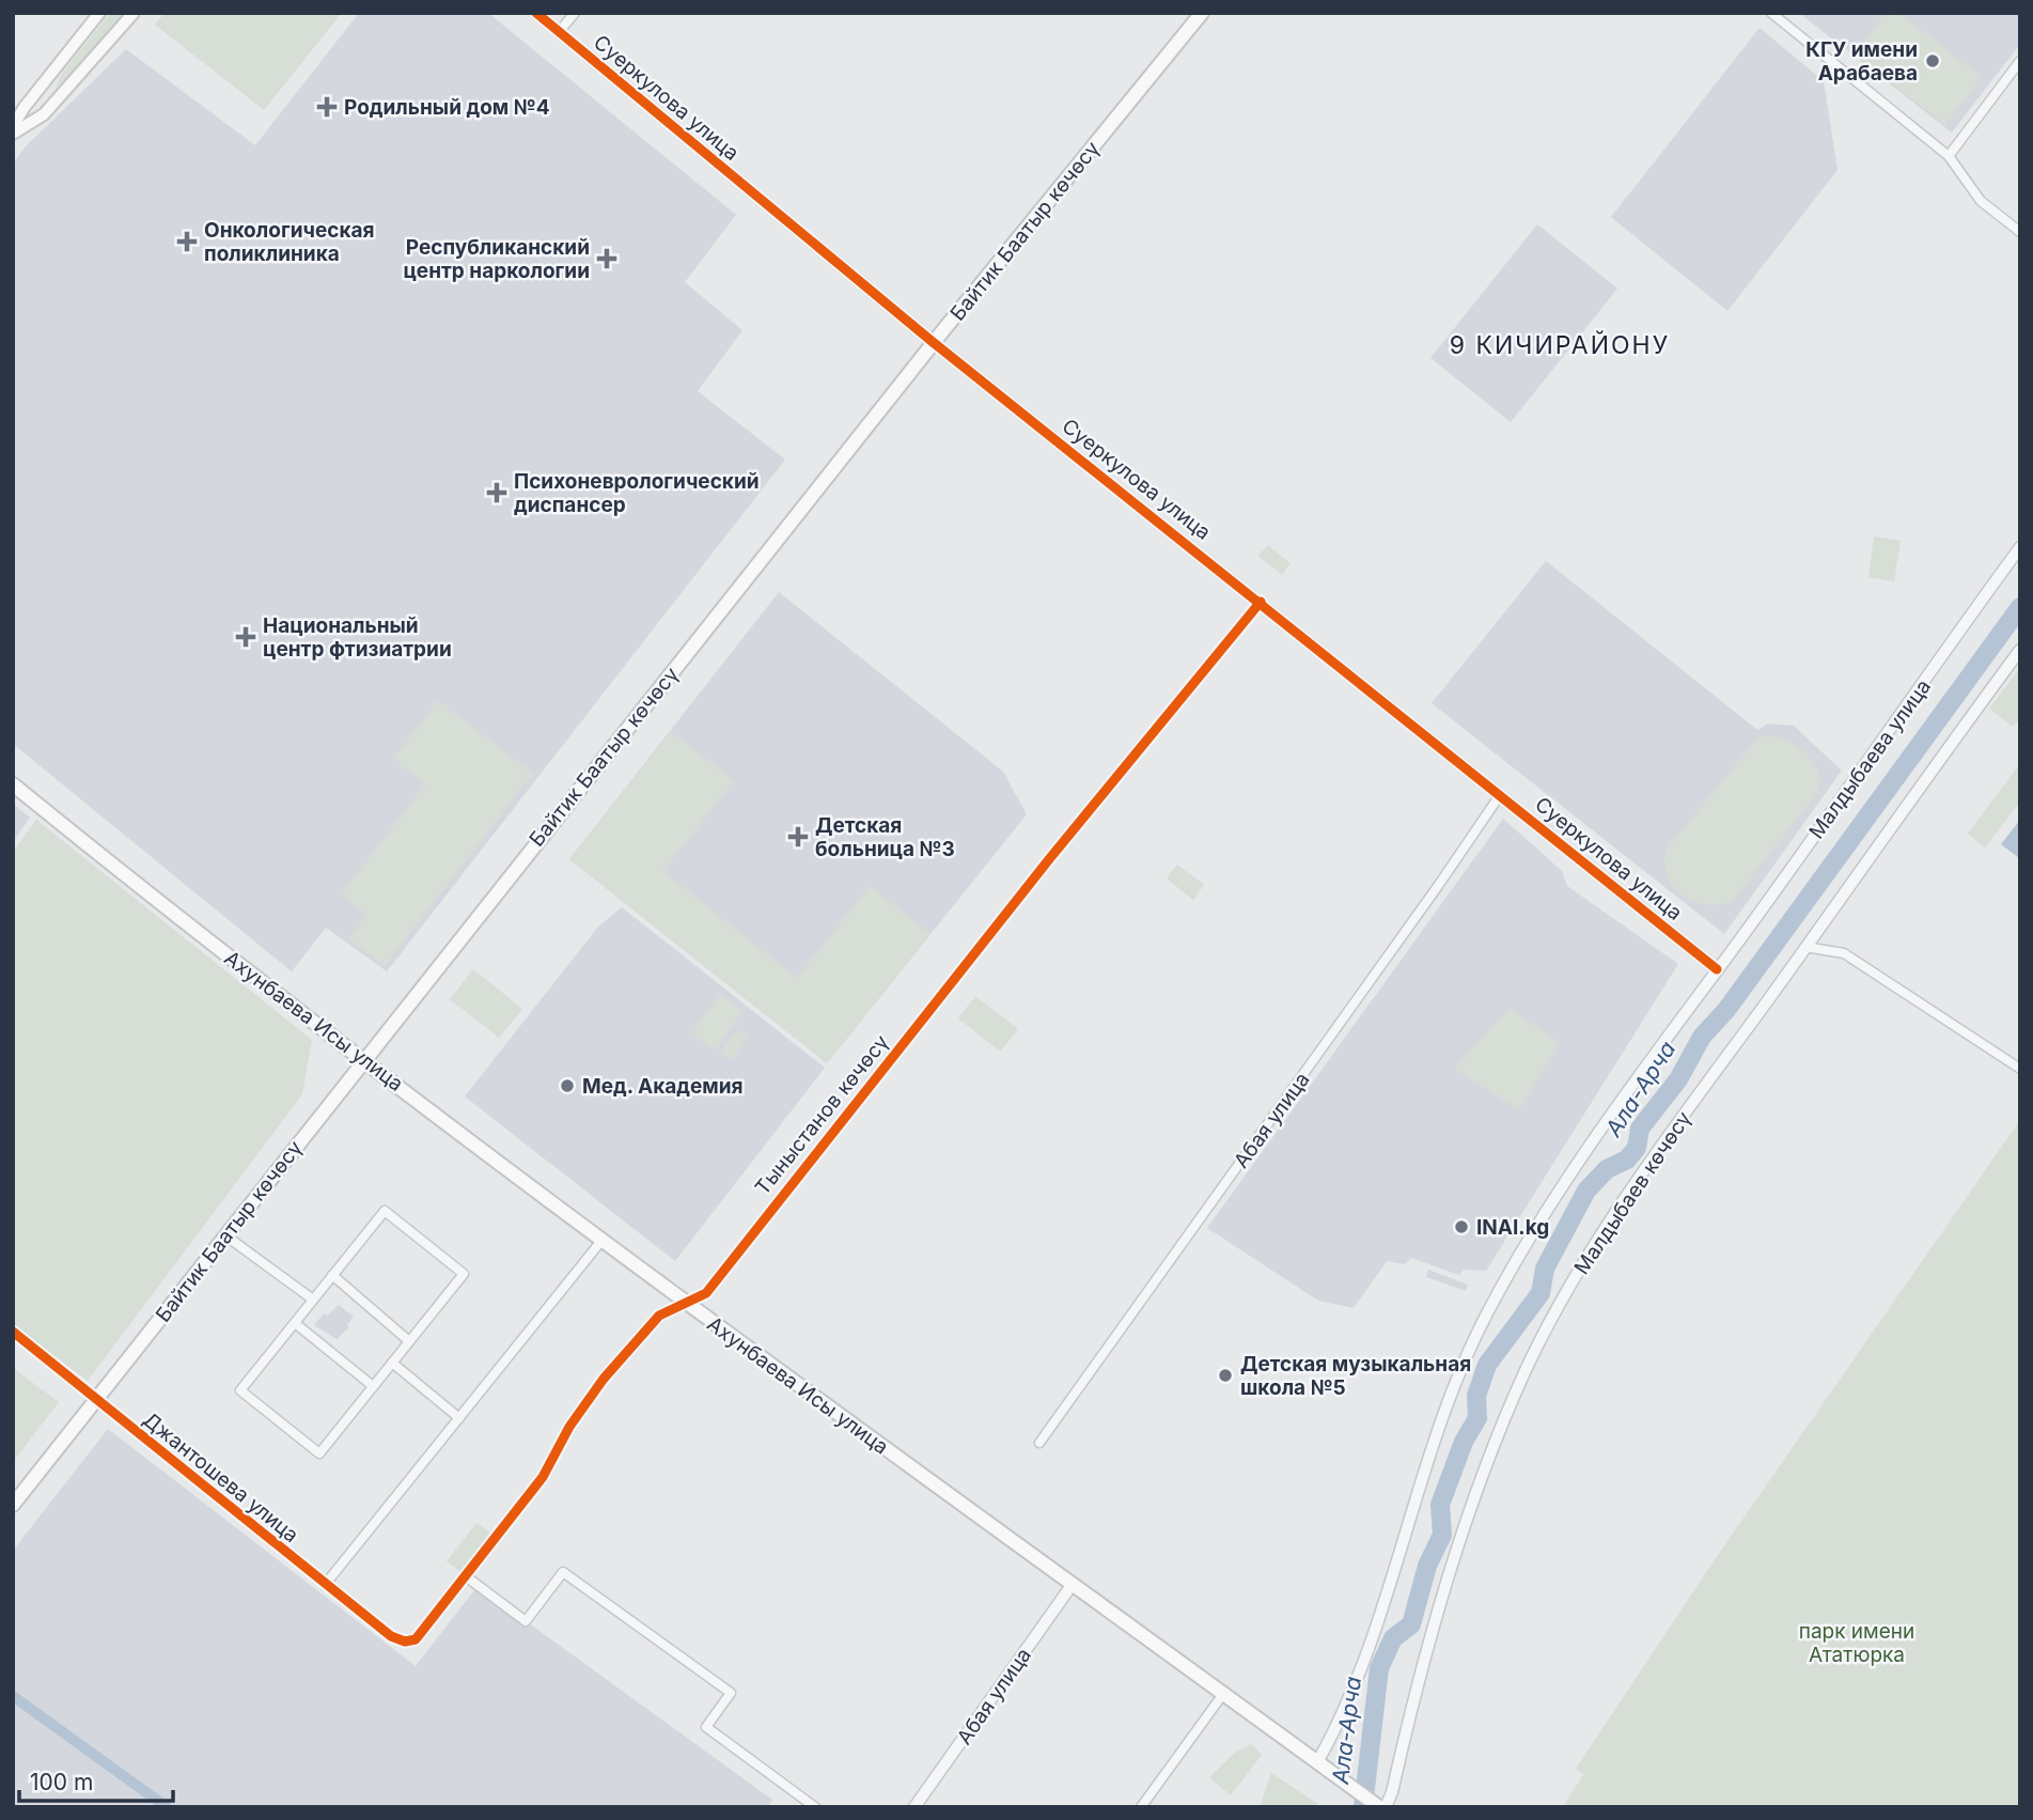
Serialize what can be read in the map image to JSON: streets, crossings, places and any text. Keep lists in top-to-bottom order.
{
  "streets": {
    "main road": ["Байтик Баатыр көчөсү", "Ахунбаева Исы улица"],
    "street": [
      "Суеркулова улица",
      "Малдыбаева улица",
      "Тыныстанов көчөсү",
      "Абая улица",
      "Малдыбаев көчөсү",
      "Джантошева улица"
    ]
  },
  "crossings": [
    ["Суеркулова улица", "Байтик Баатыр көчөсү"],
    ["Суеркулова улица", "Малдыбаева улица"],
    ["Суеркулова улица", "Тыныстанов көчөсү"],
    ["Суеркулова улица", "Абая улица"],
    ["Байтик Баатыр көчөсү", "Ахунбаева Исы улица"],
    ["Байтик Баатыр көчөсү", "Джантошева улица"],
    ["Ахунбаева Исы улица", "Тыныстанов көчөсү"],
    ["Ахунбаева Исы улица", "Абая улица"],
    ["Ахунбаева Исы улица", "Малдыбаев көчөсү"],
    ["Тыныстанов көчөсү", "Джантошева улица"]
  ],
  "districts": ["9 КИЧИРАЙОНУ"],
  "water": ["Ала-Арча"],
  "parks": ["парк имени Ататюрка"],
  "places": {
    "other": [
      "КГУ имени Арабаева",
      "Мед. Академия",
      "INAI.kg",
      "Детская музыкальная школа №5"
    ],
    "health": [
      "Родильный дом №4",
      "Онкологическая поликлиника",
      "Республиканский центр наркологии",
      "Психоневрологический диспансер",
      "Национальный центр фтизиатрии",
      "Детская больница №3"
    ]
  },
  "scale_bar": "100 m"
}
